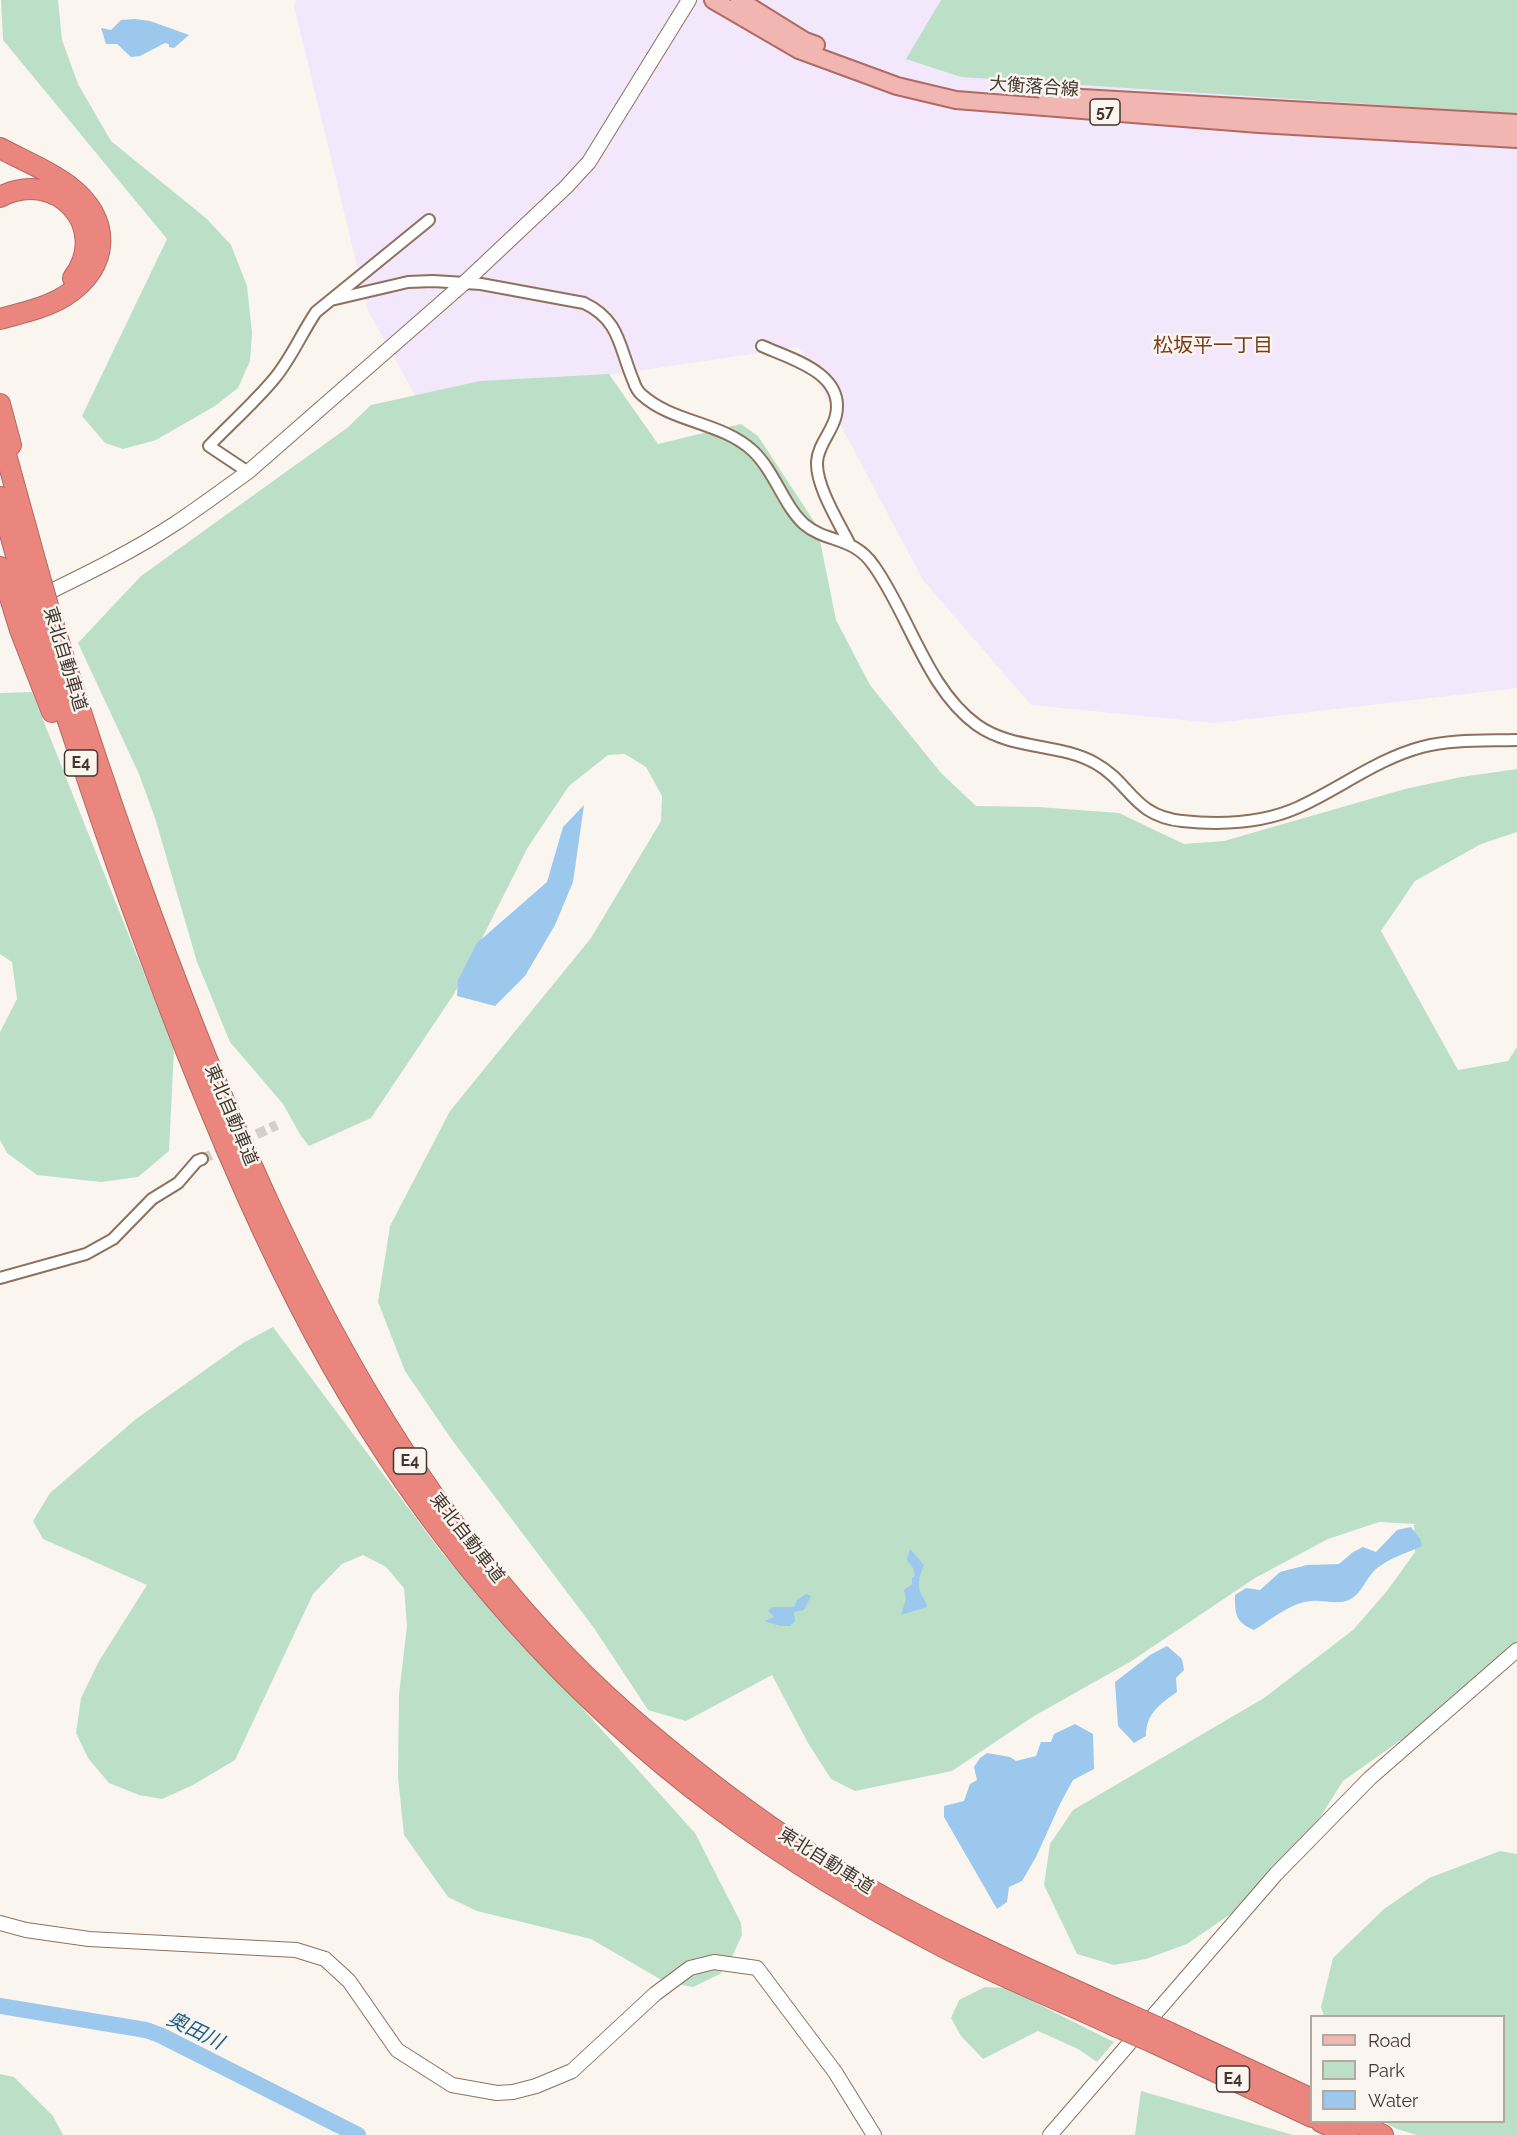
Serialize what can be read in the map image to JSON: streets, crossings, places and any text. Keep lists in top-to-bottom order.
{
  "streets": {
    "highway": ["東北自動車道", "E4"],
    "main road": ["大衡落合線", "57"]
  },
  "districts": ["松坂平一丁目"],
  "water": ["奥田川"],
  "legend": ["Road", "Park", "Water"]
}
